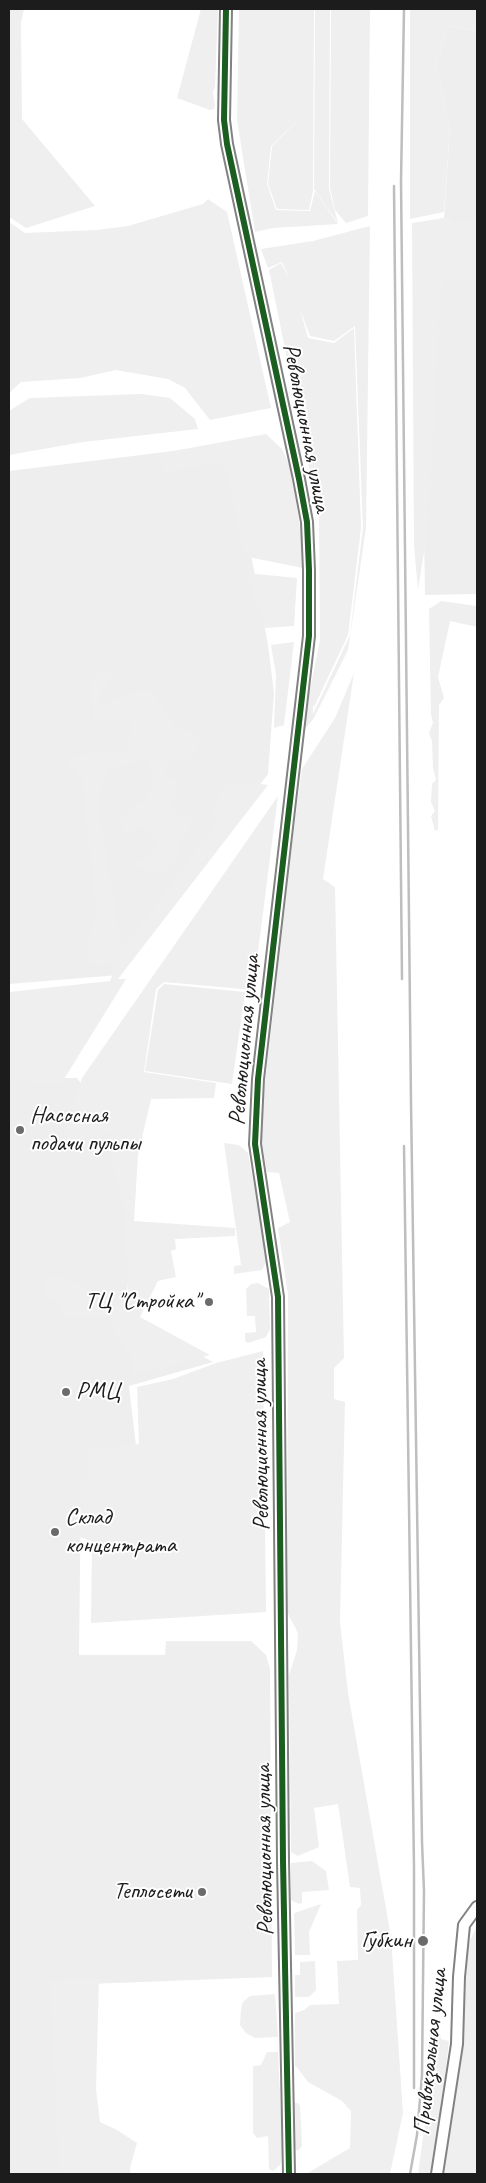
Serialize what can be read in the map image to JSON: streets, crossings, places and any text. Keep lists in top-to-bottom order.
{
  "streets": {
    "street": ["Революционная улица", "Привокзальная улица"]
  },
  "places": [
    "Насосная подачи пульпы",
    "ТЦ \"Стройка\"",
    "РМЦ",
    "Склад концентрата",
    "Теплосети",
    "Губкин"
  ]
}
